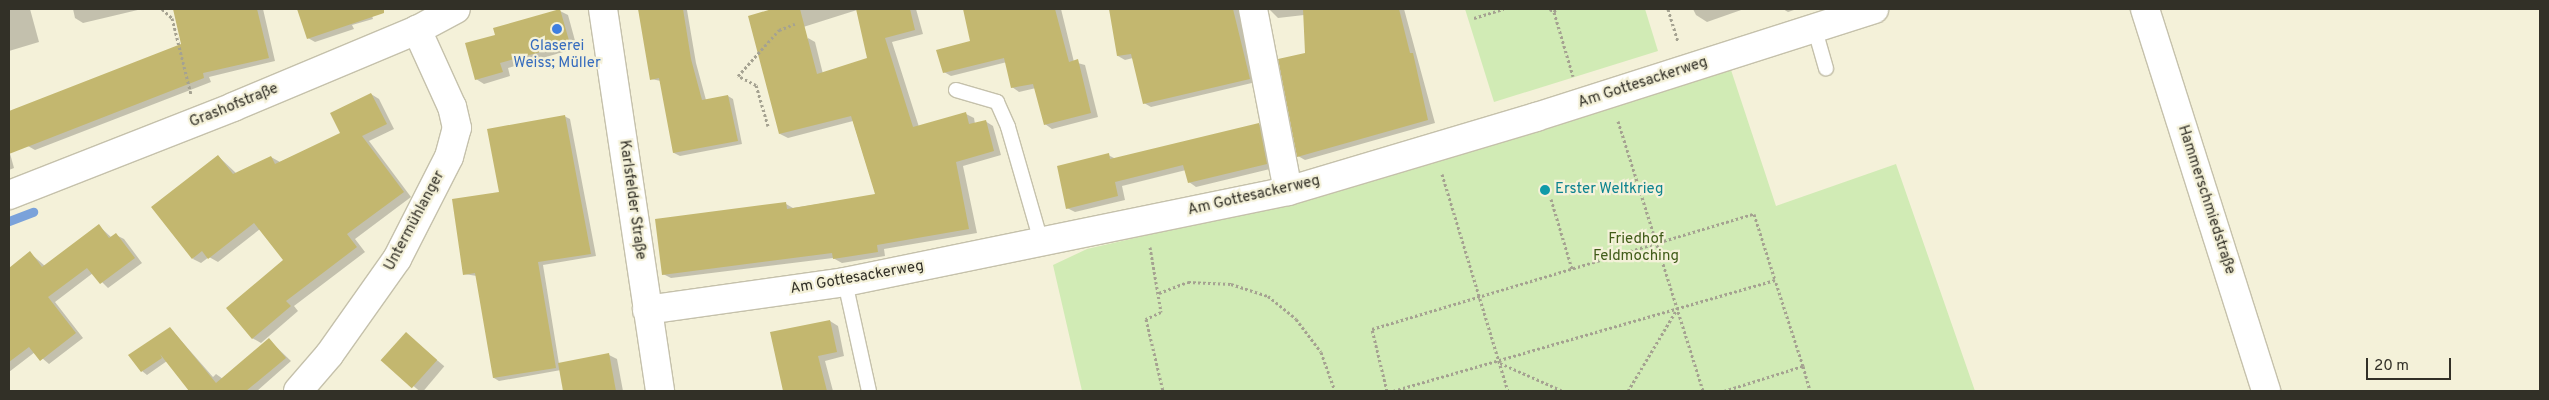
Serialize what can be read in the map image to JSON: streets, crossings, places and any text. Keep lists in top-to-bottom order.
{
  "streets": {
    "street": [
      "Am Gottesackerweg",
      "Grashofstraße",
      "Karlsfelder Straße",
      "Hammerschmiedstraße",
      "Untermühlanger"
    ]
  },
  "crossings": [
    ["Am Gottesackerweg", "Karlsfelder Straße"],
    ["Grashofstraße", "Untermühlanger"]
  ],
  "parks": ["Friedhof Feldmoching"],
  "places": ["Glaserei Weiss; Müller", "Erster Weltkrieg"],
  "scale_bar": "20 m"
}
